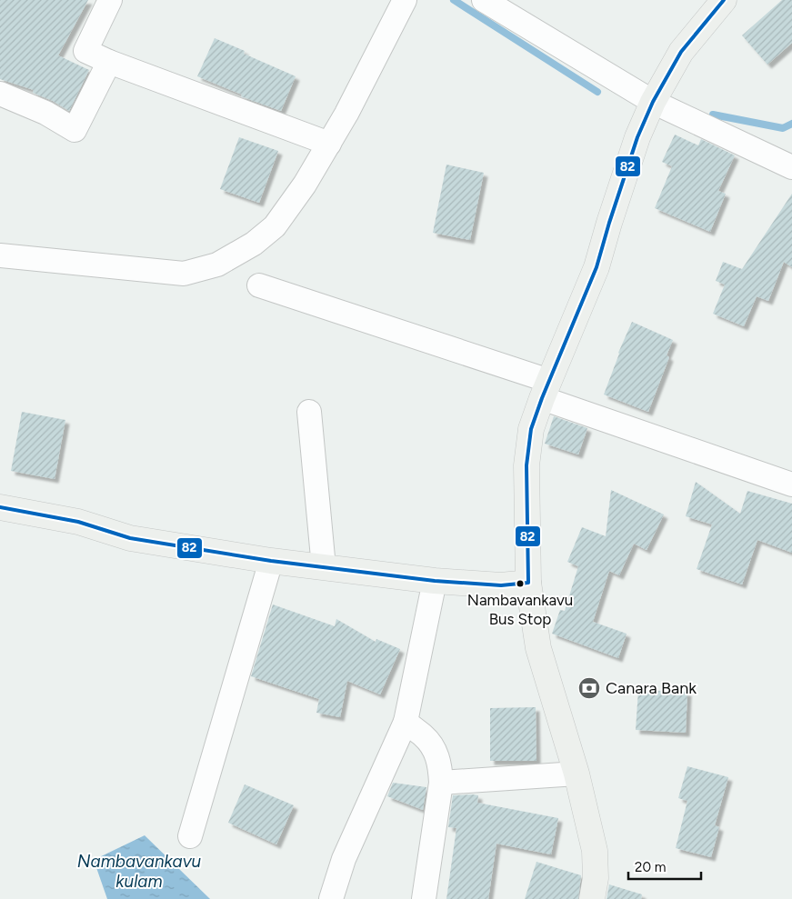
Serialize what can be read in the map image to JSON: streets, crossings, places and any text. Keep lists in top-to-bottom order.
{
  "water": ["Nambavankavu kulam"],
  "places": {
    "other": ["Nambavankavu Bus Stop"],
    "bank": ["Canara Bank"]
  },
  "lines": ["transit line 82"],
  "scale_bar": "20 m"
}
